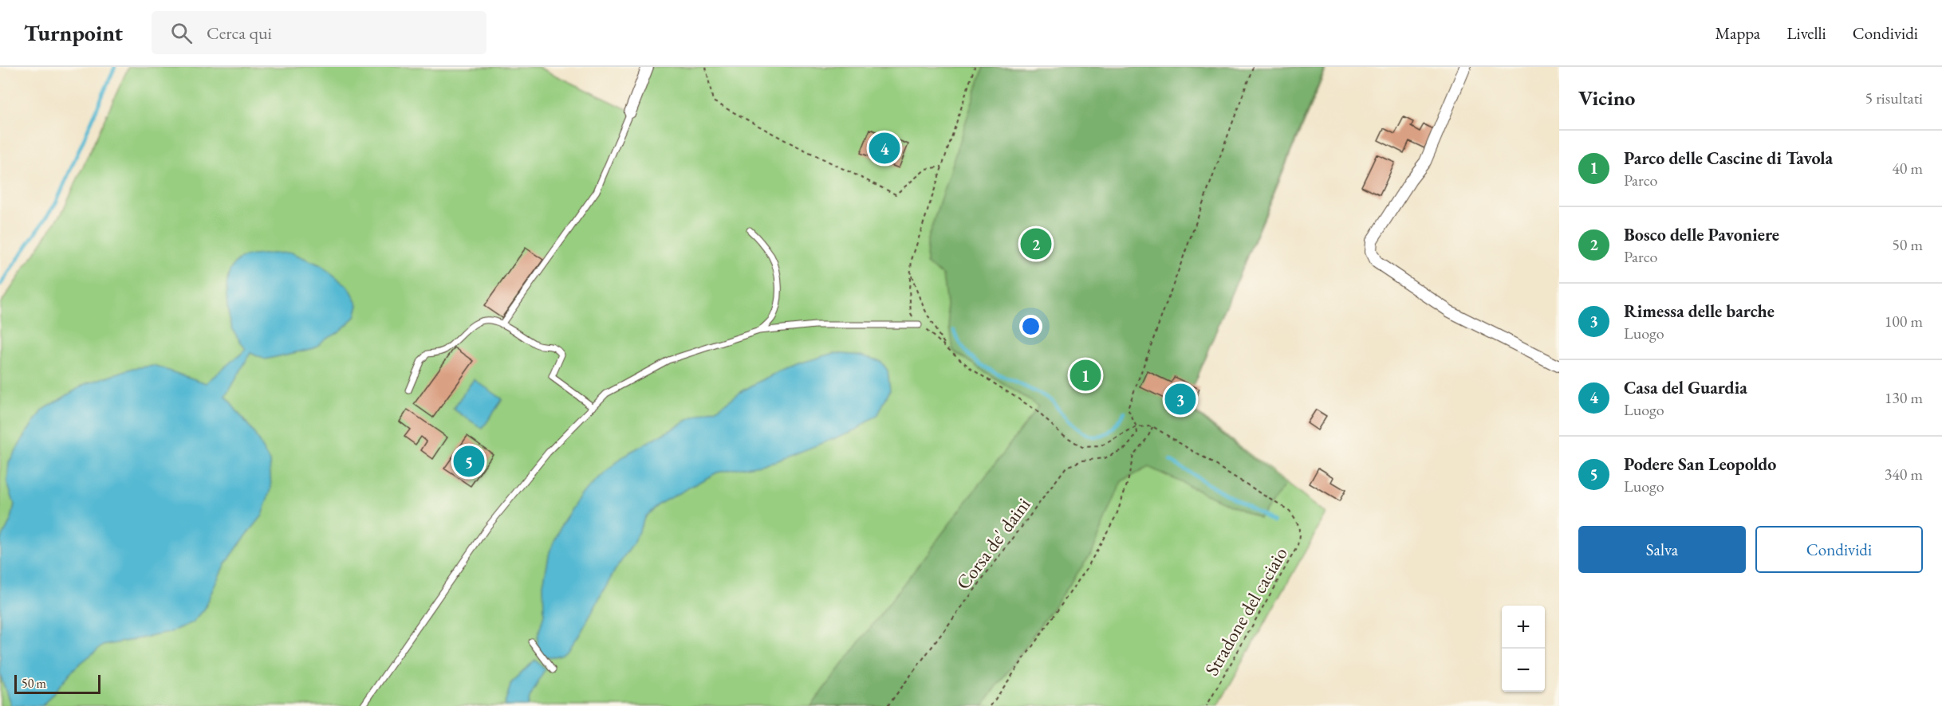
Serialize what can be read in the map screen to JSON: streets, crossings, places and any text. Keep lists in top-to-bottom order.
{
  "streets": {
    "path": ["Corsa de' daini", "Stradone del caciaio"]
  },
  "scale_bar": "50 m",
  "page": {
    "header": "Turnpoint",
    "search": "Cerca qui",
    "nav": ["Mappa", "Livelli", "Condividi"],
    "heading": ["Vicino", "5 risultati"],
    "list": [
      {
        "mark": "1",
        "name": "Parco delle Cascine di Tavola",
        "note": "Parco",
        "value": "40 m"
      },
      {
        "mark": "2",
        "name": "Bosco delle Pavoniere",
        "note": "Parco",
        "value": "50 m"
      },
      {
        "mark": "3",
        "name": "Rimessa delle barche",
        "note": "Luogo",
        "value": "100 m"
      },
      {
        "mark": "4",
        "name": "Casa del Guardia",
        "note": "Luogo",
        "value": "130 m"
      },
      {
        "mark": "5",
        "name": "Podere San Leopoldo",
        "note": "Luogo",
        "value": "340 m"
      }
    ],
    "pins": [
      "4",
      "2",
      "1",
      "3",
      "5"
    ],
    "buttons": ["Salva", "Condividi"],
    "map_buttons": ["+", "−"],
    "scale": "50 m"
  }
}
